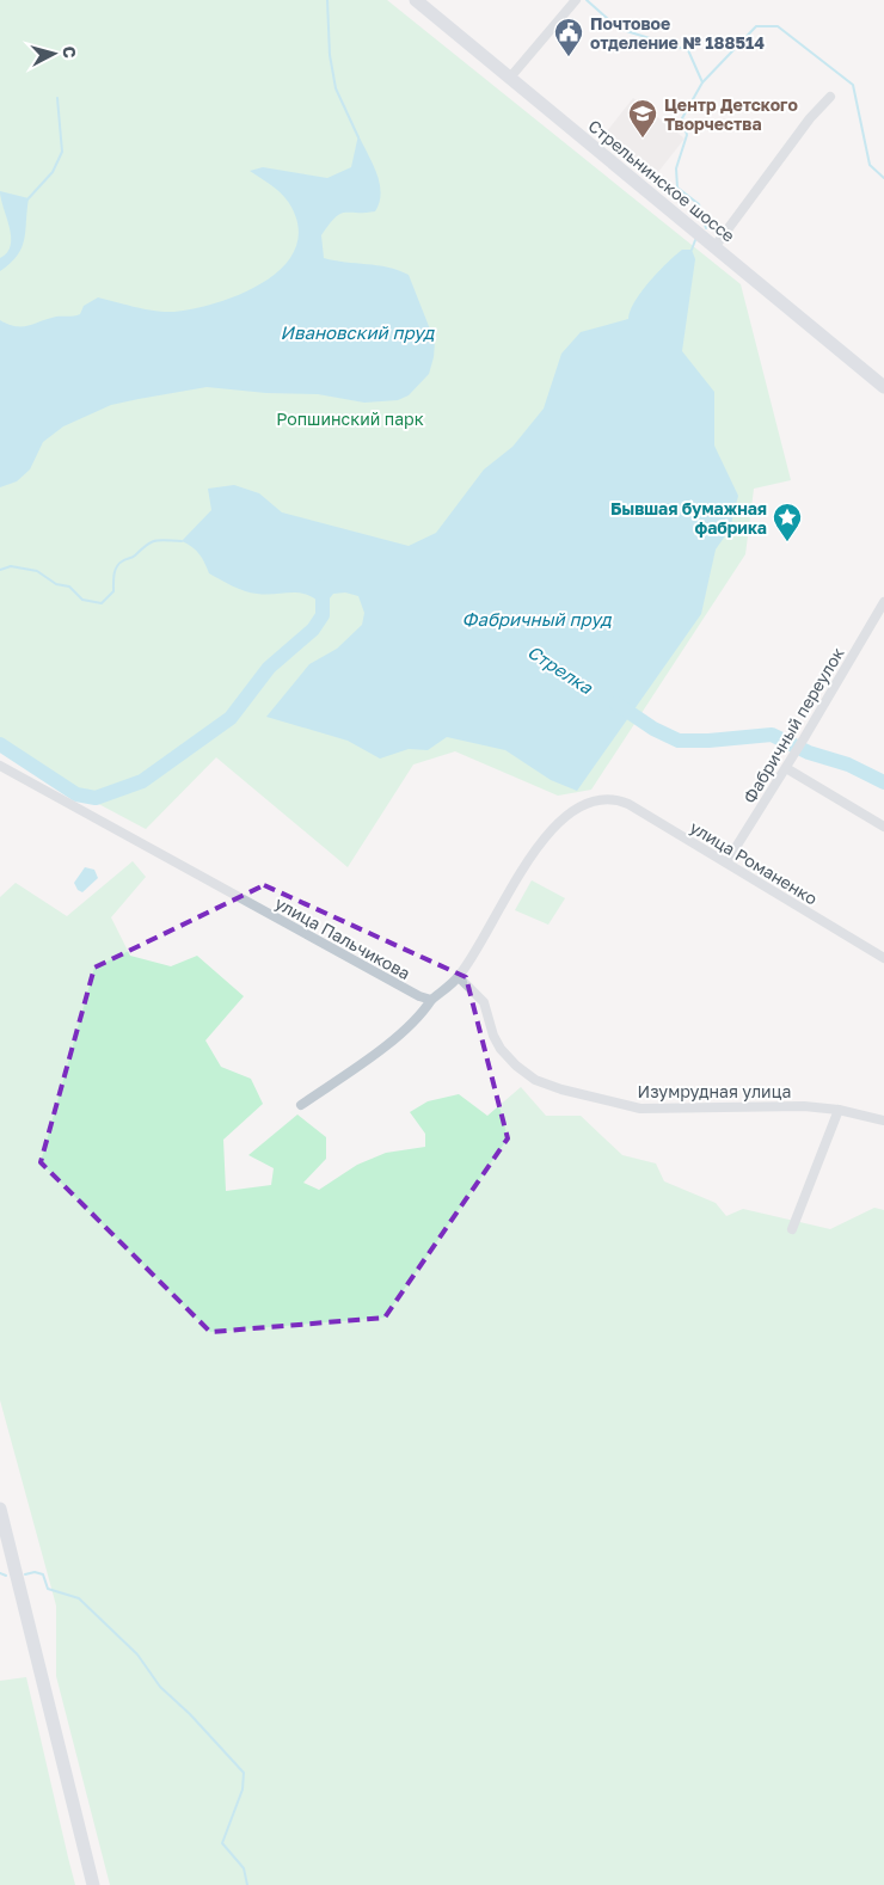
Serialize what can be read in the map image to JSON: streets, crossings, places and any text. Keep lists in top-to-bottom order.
{
  "streets": {
    "main road": ["Стрельнинское шоссе"],
    "street": [
      "Фабричный переулок",
      "улица Романенко",
      "улица Пальчикова",
      "Изумрудная улица"
    ]
  },
  "crossings": [
    ["Фабричный переулок", "улица Романенко"],
    ["улица Романенко", "Изумрудная улица"]
  ],
  "water": ["Ивановский пруд", "Фабричный пруд", "Стрелка"],
  "parks": ["Ропшинский парк"],
  "places": {
    "public building": ["Почтовое отделение № 188514"],
    "school or university": ["Центр Детского Творчества"],
    "place": ["Бывшая бумажная фабрика"]
  },
  "north": "right"
}
